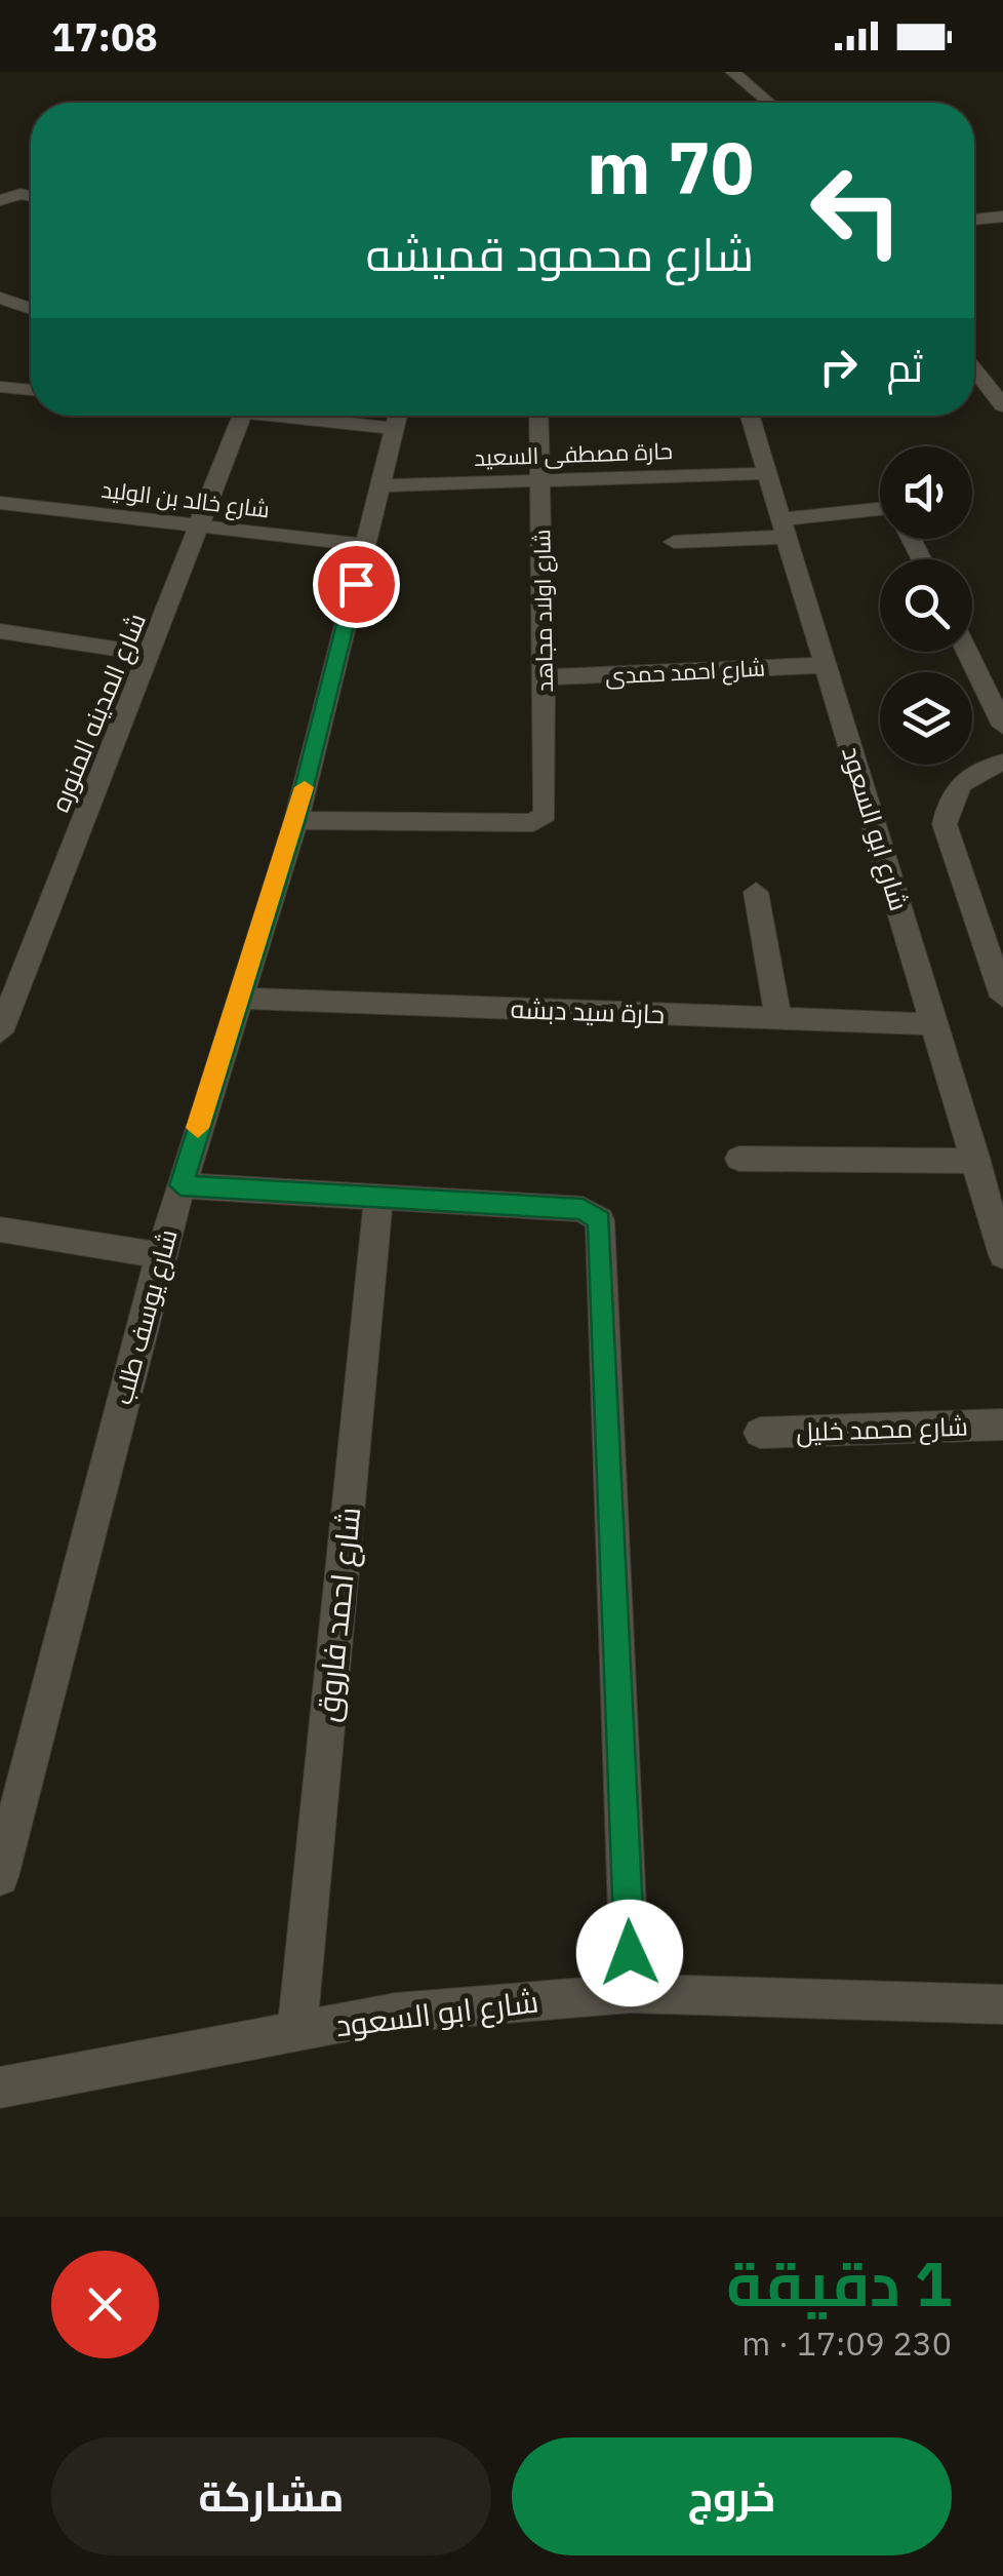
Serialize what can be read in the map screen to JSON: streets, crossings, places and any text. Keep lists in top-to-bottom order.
{
  "streets": {
    "street": [
      "حارة مصطفى السعيد",
      "شارع خالد بن الوليد",
      "شارع اولاد مجاهد",
      "شارع احمد حمدى",
      "شارع المدينه المنوره",
      "شارع ابو السعود",
      "حارة سيد دبشه",
      "شارع يوسف طلب",
      "شارع محمد خليل",
      "شارع احمد فاروق"
    ]
  },
  "crossings": [
    ["حارة مصطفى السعيد", "شارع اولاد مجاهد"],
    ["حارة مصطفى السعيد", "شارع ابو السعود"],
    ["حارة مصطفى السعيد", "شارع يوسف طلب"],
    ["شارع خالد بن الوليد", "شارع المدينه المنوره"],
    ["شارع خالد بن الوليد", "شارع يوسف طلب"],
    ["شارع اولاد مجاهد", "شارع احمد حمدى"],
    ["شارع اولاد مجاهد", "شارع يوسف طلب"],
    ["شارع احمد حمدى", "شارع ابو السعود"],
    ["شارع ابو السعود", "حارة سيد دبشه"],
    ["شارع ابو السعود", "شارع احمد فاروق"],
    ["حارة سيد دبشه", "شارع يوسف طلب"]
  ],
  "page": {
    "status": "17:08",
    "turn": ["70 m", "شارع محمود قميشه"],
    "then": "ثم",
    "heading": ["1 دقيقة", "230 m · 17:09"],
    "buttons": ["خروج", "مشاركة"]
  }
}
